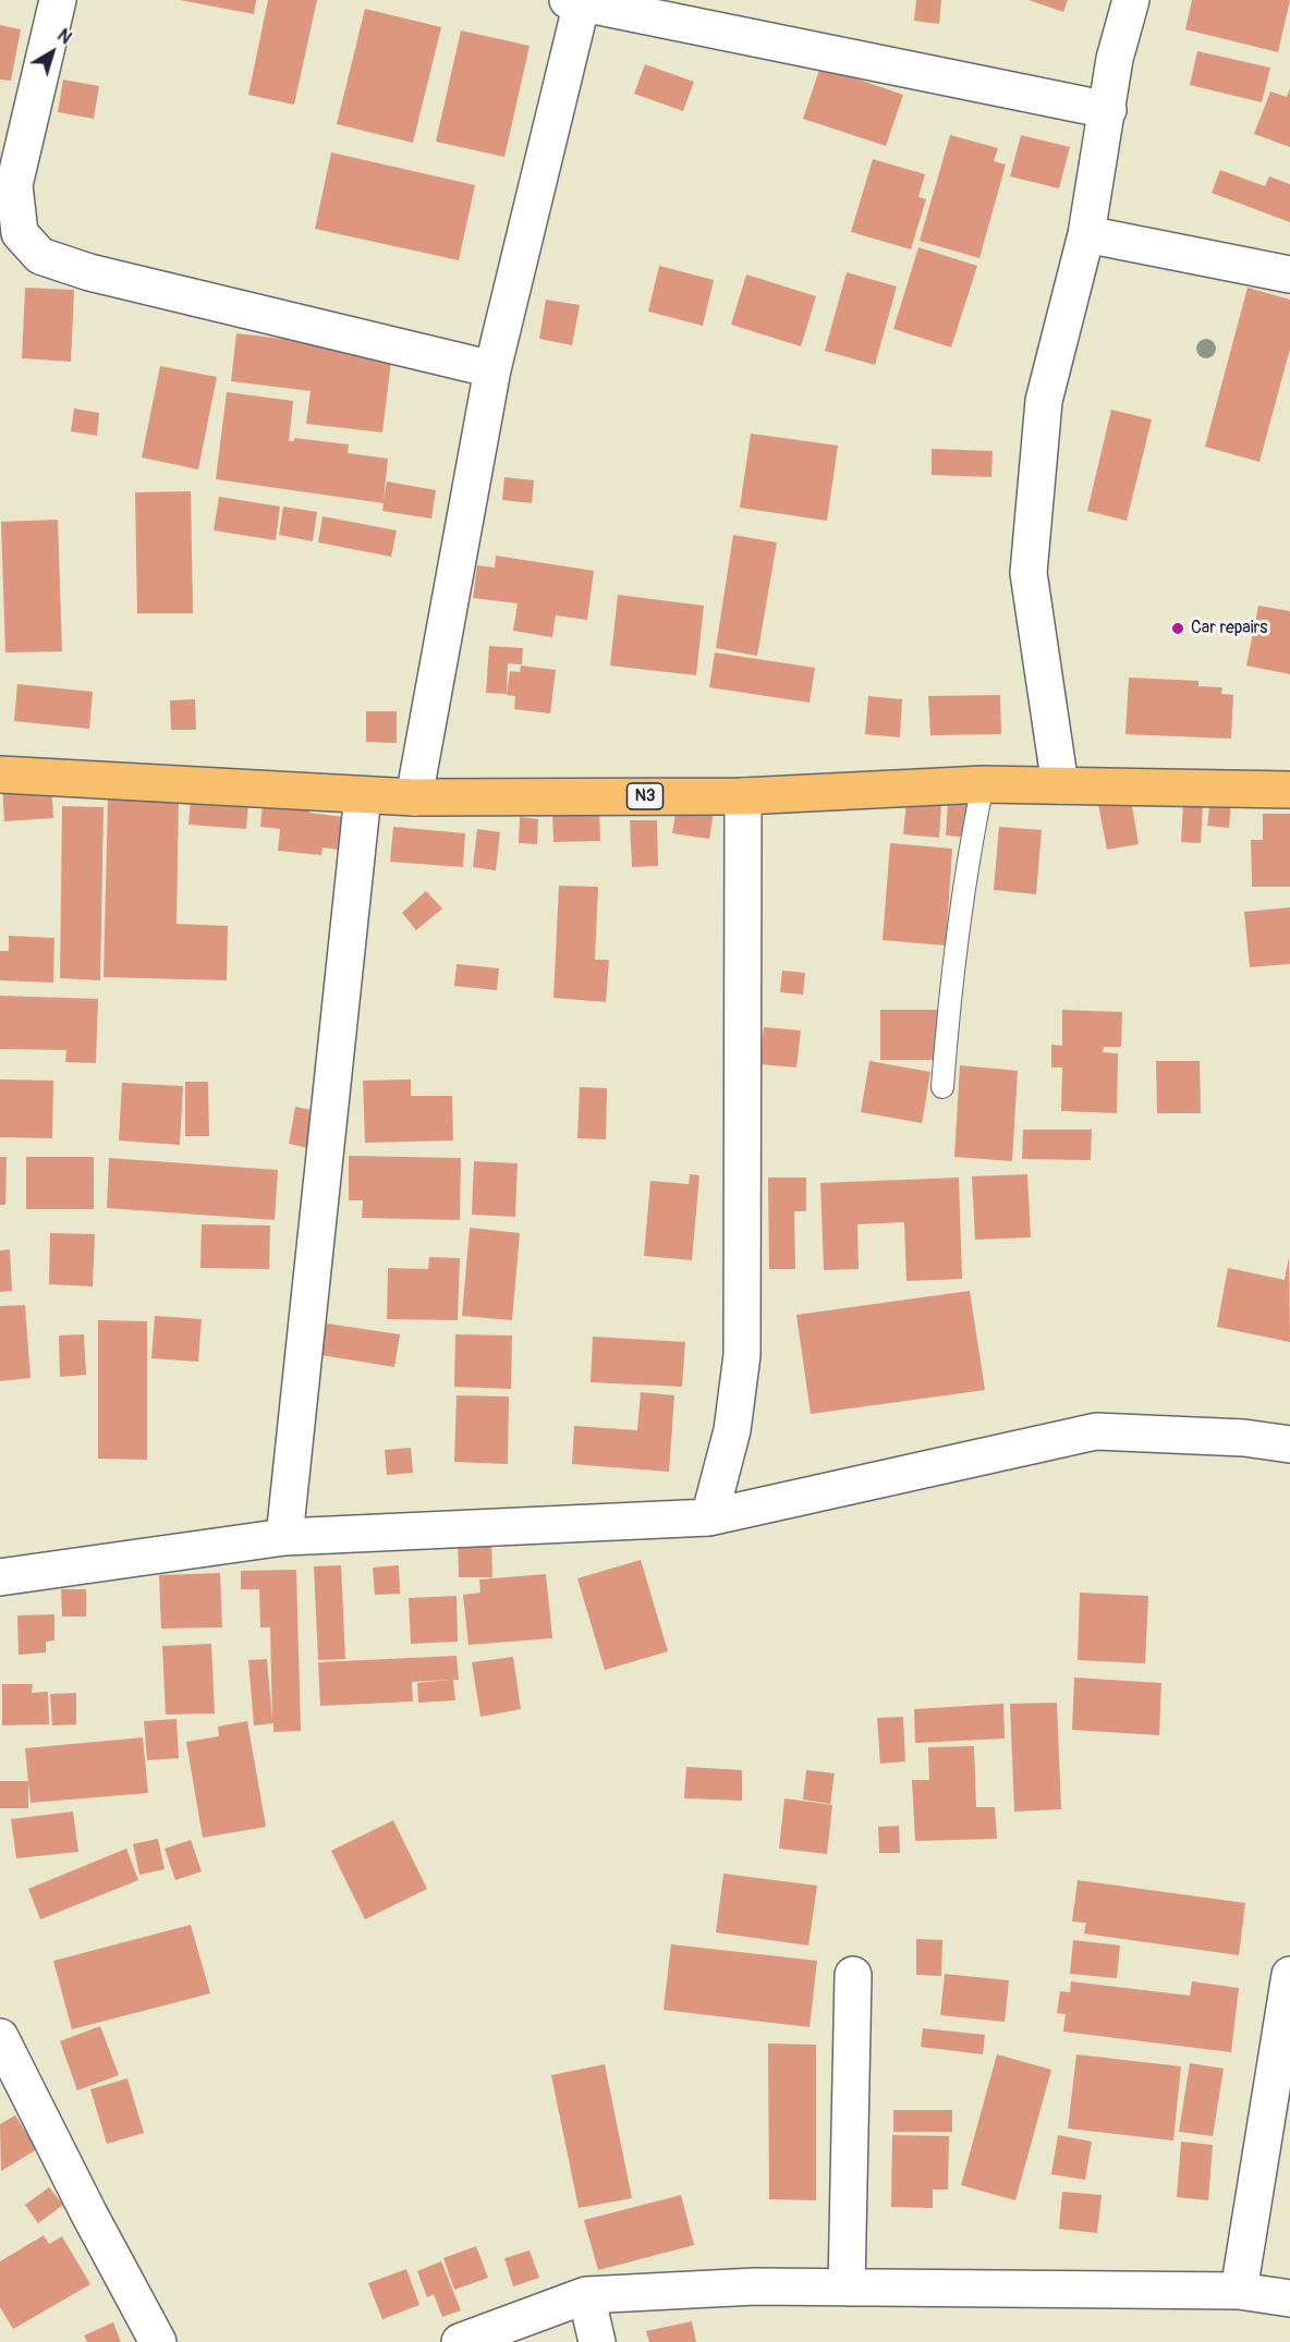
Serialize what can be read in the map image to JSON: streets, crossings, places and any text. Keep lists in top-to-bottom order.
{
  "streets": {
    "main road": ["N3"]
  },
  "places": ["Car repairs"],
  "north": "top right"
}
